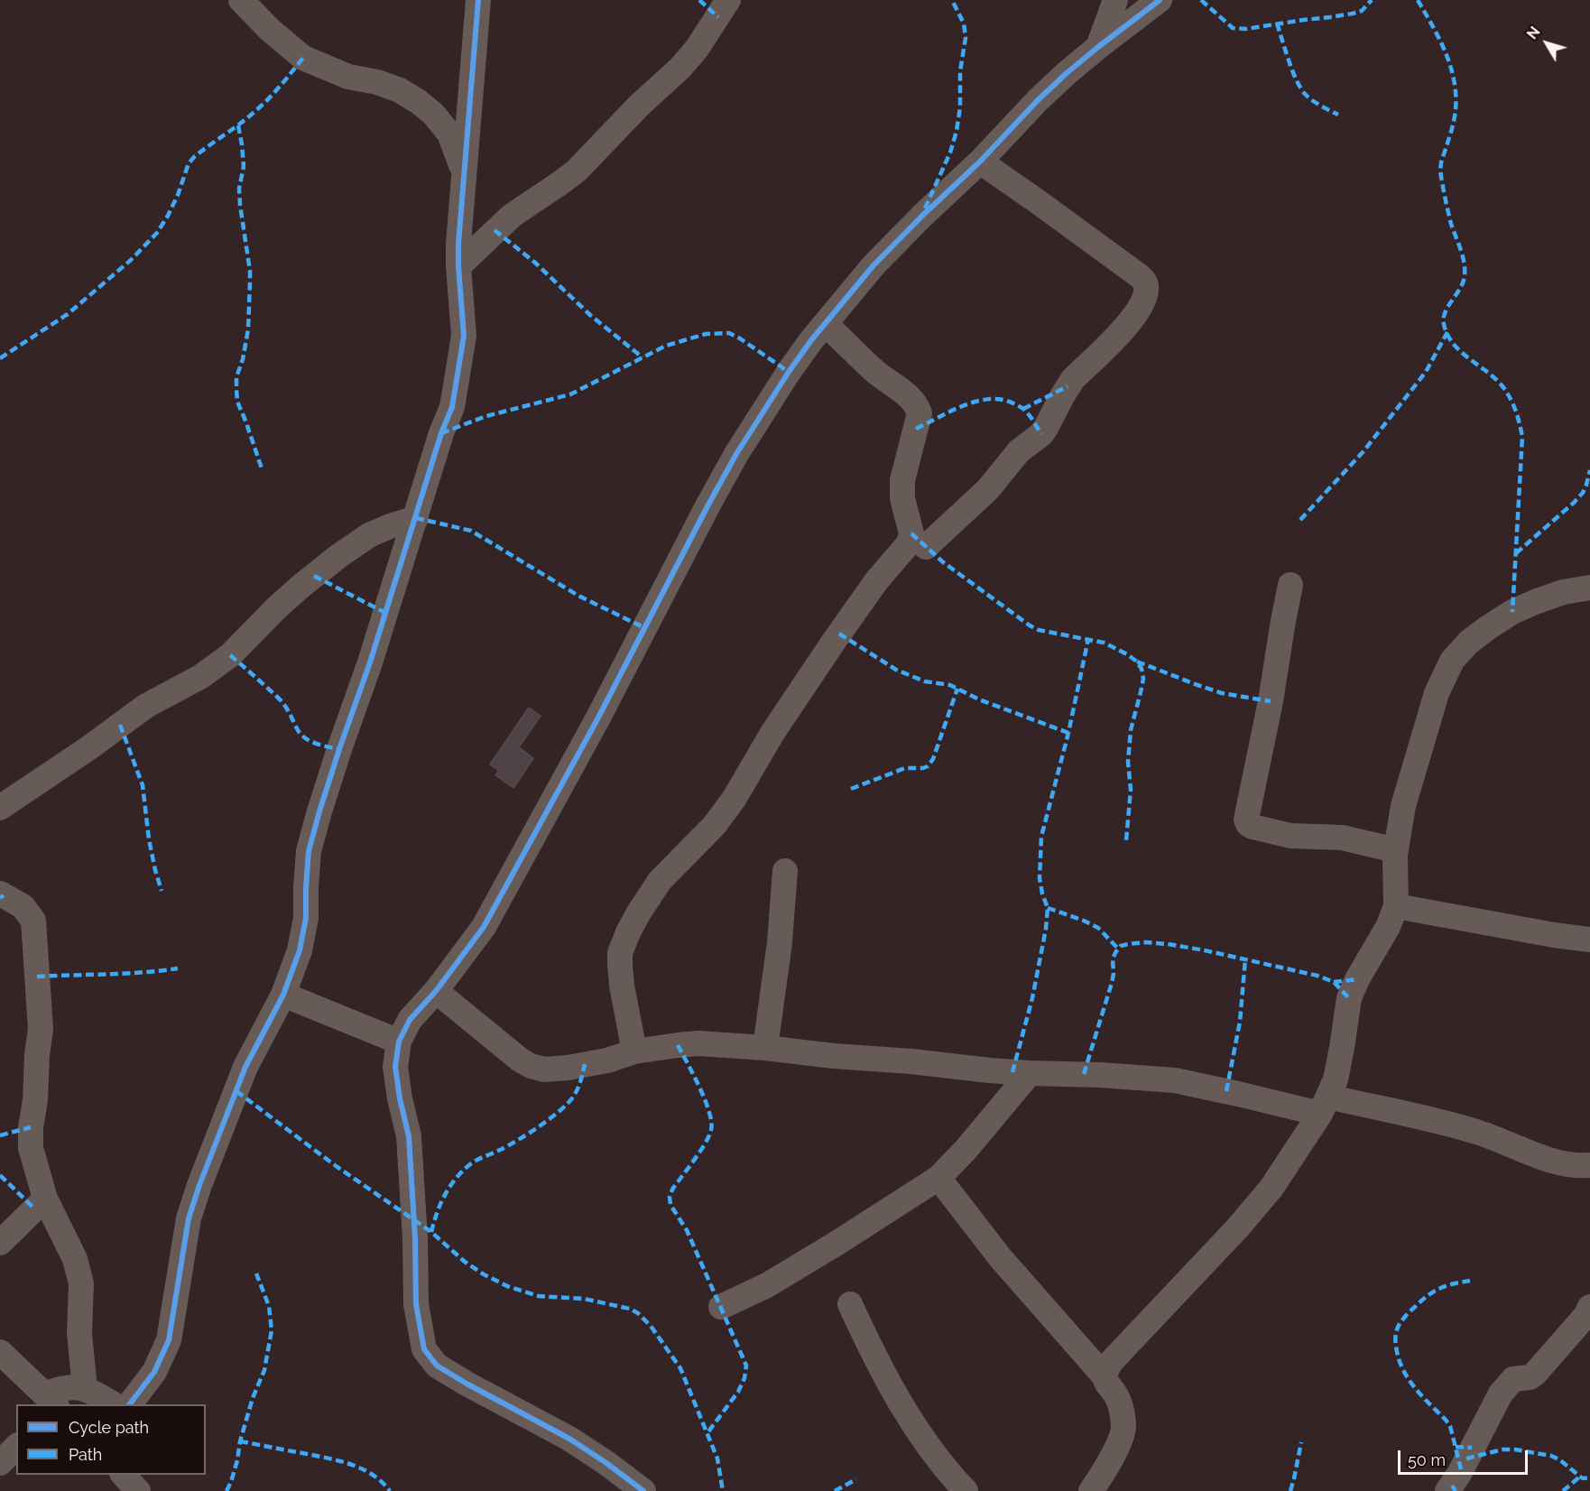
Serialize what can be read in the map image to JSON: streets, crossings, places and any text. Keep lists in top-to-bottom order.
{
  "legend": ["Cycle path", "Path"],
  "scale_bar": "50 m",
  "north": "top left"
}
